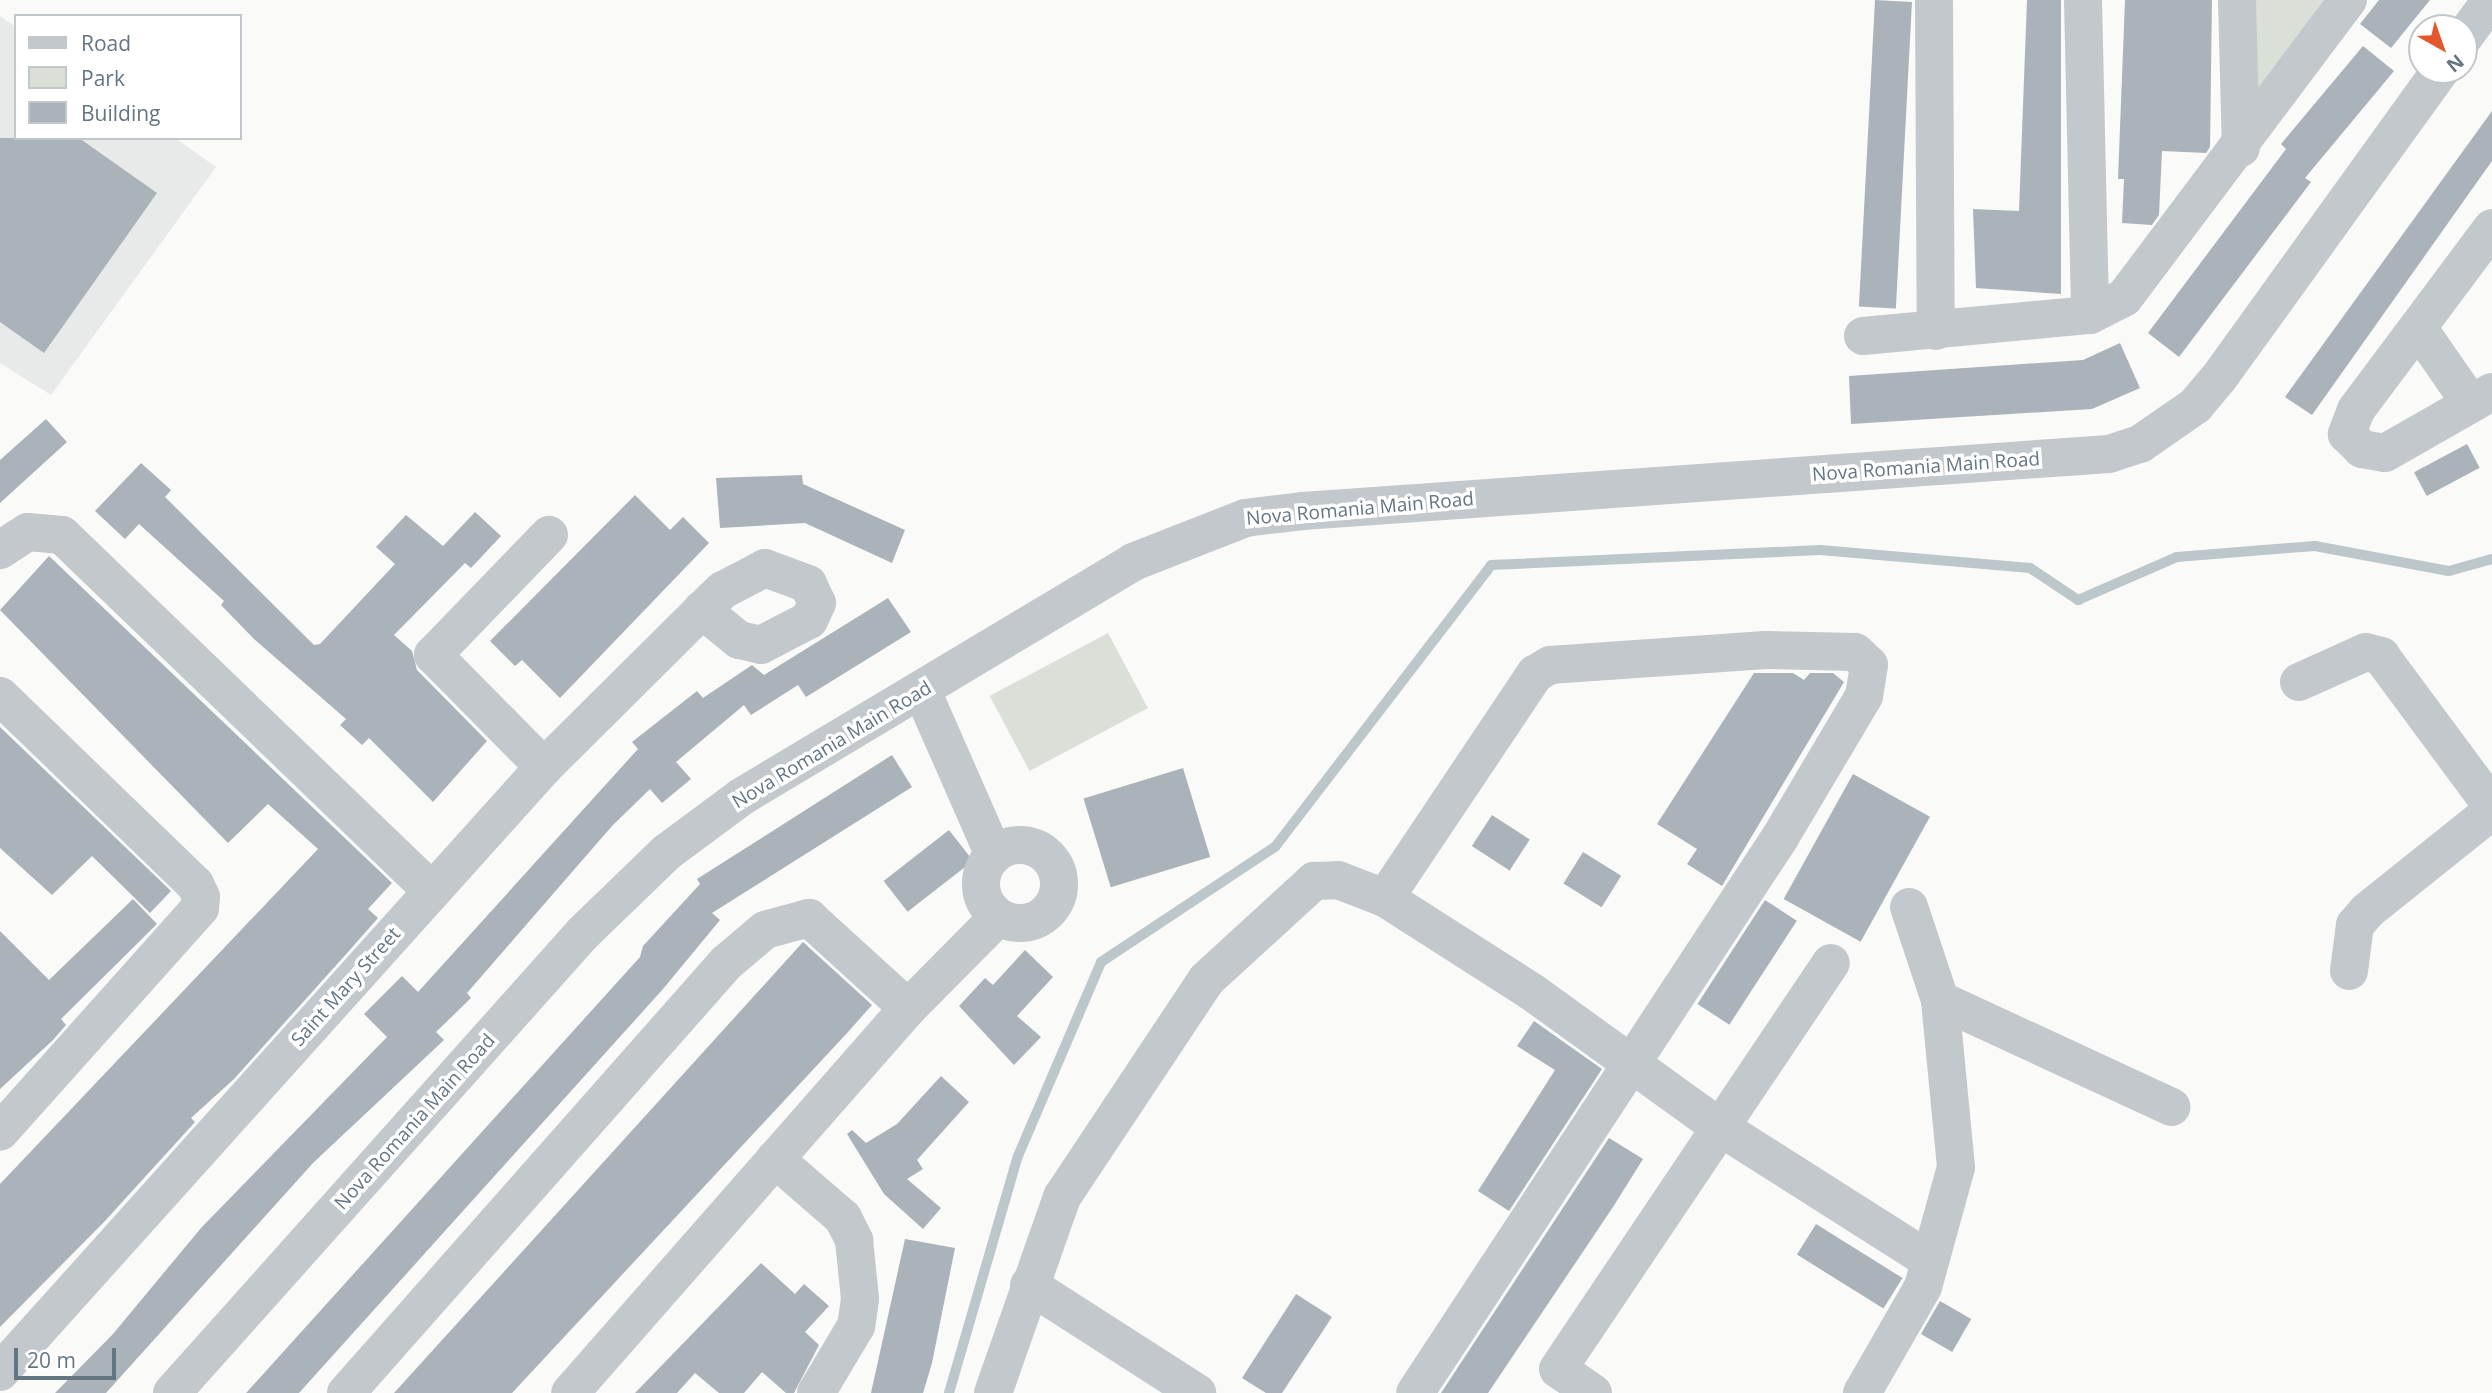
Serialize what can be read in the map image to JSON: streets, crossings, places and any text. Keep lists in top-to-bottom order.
{
  "streets": {
    "street": ["Nova Romania Main Road", "Saint Mary Street"]
  },
  "legend": ["Road", "Park", "Building"],
  "scale_bar": "20 m",
  "north": "bottom right"
}
